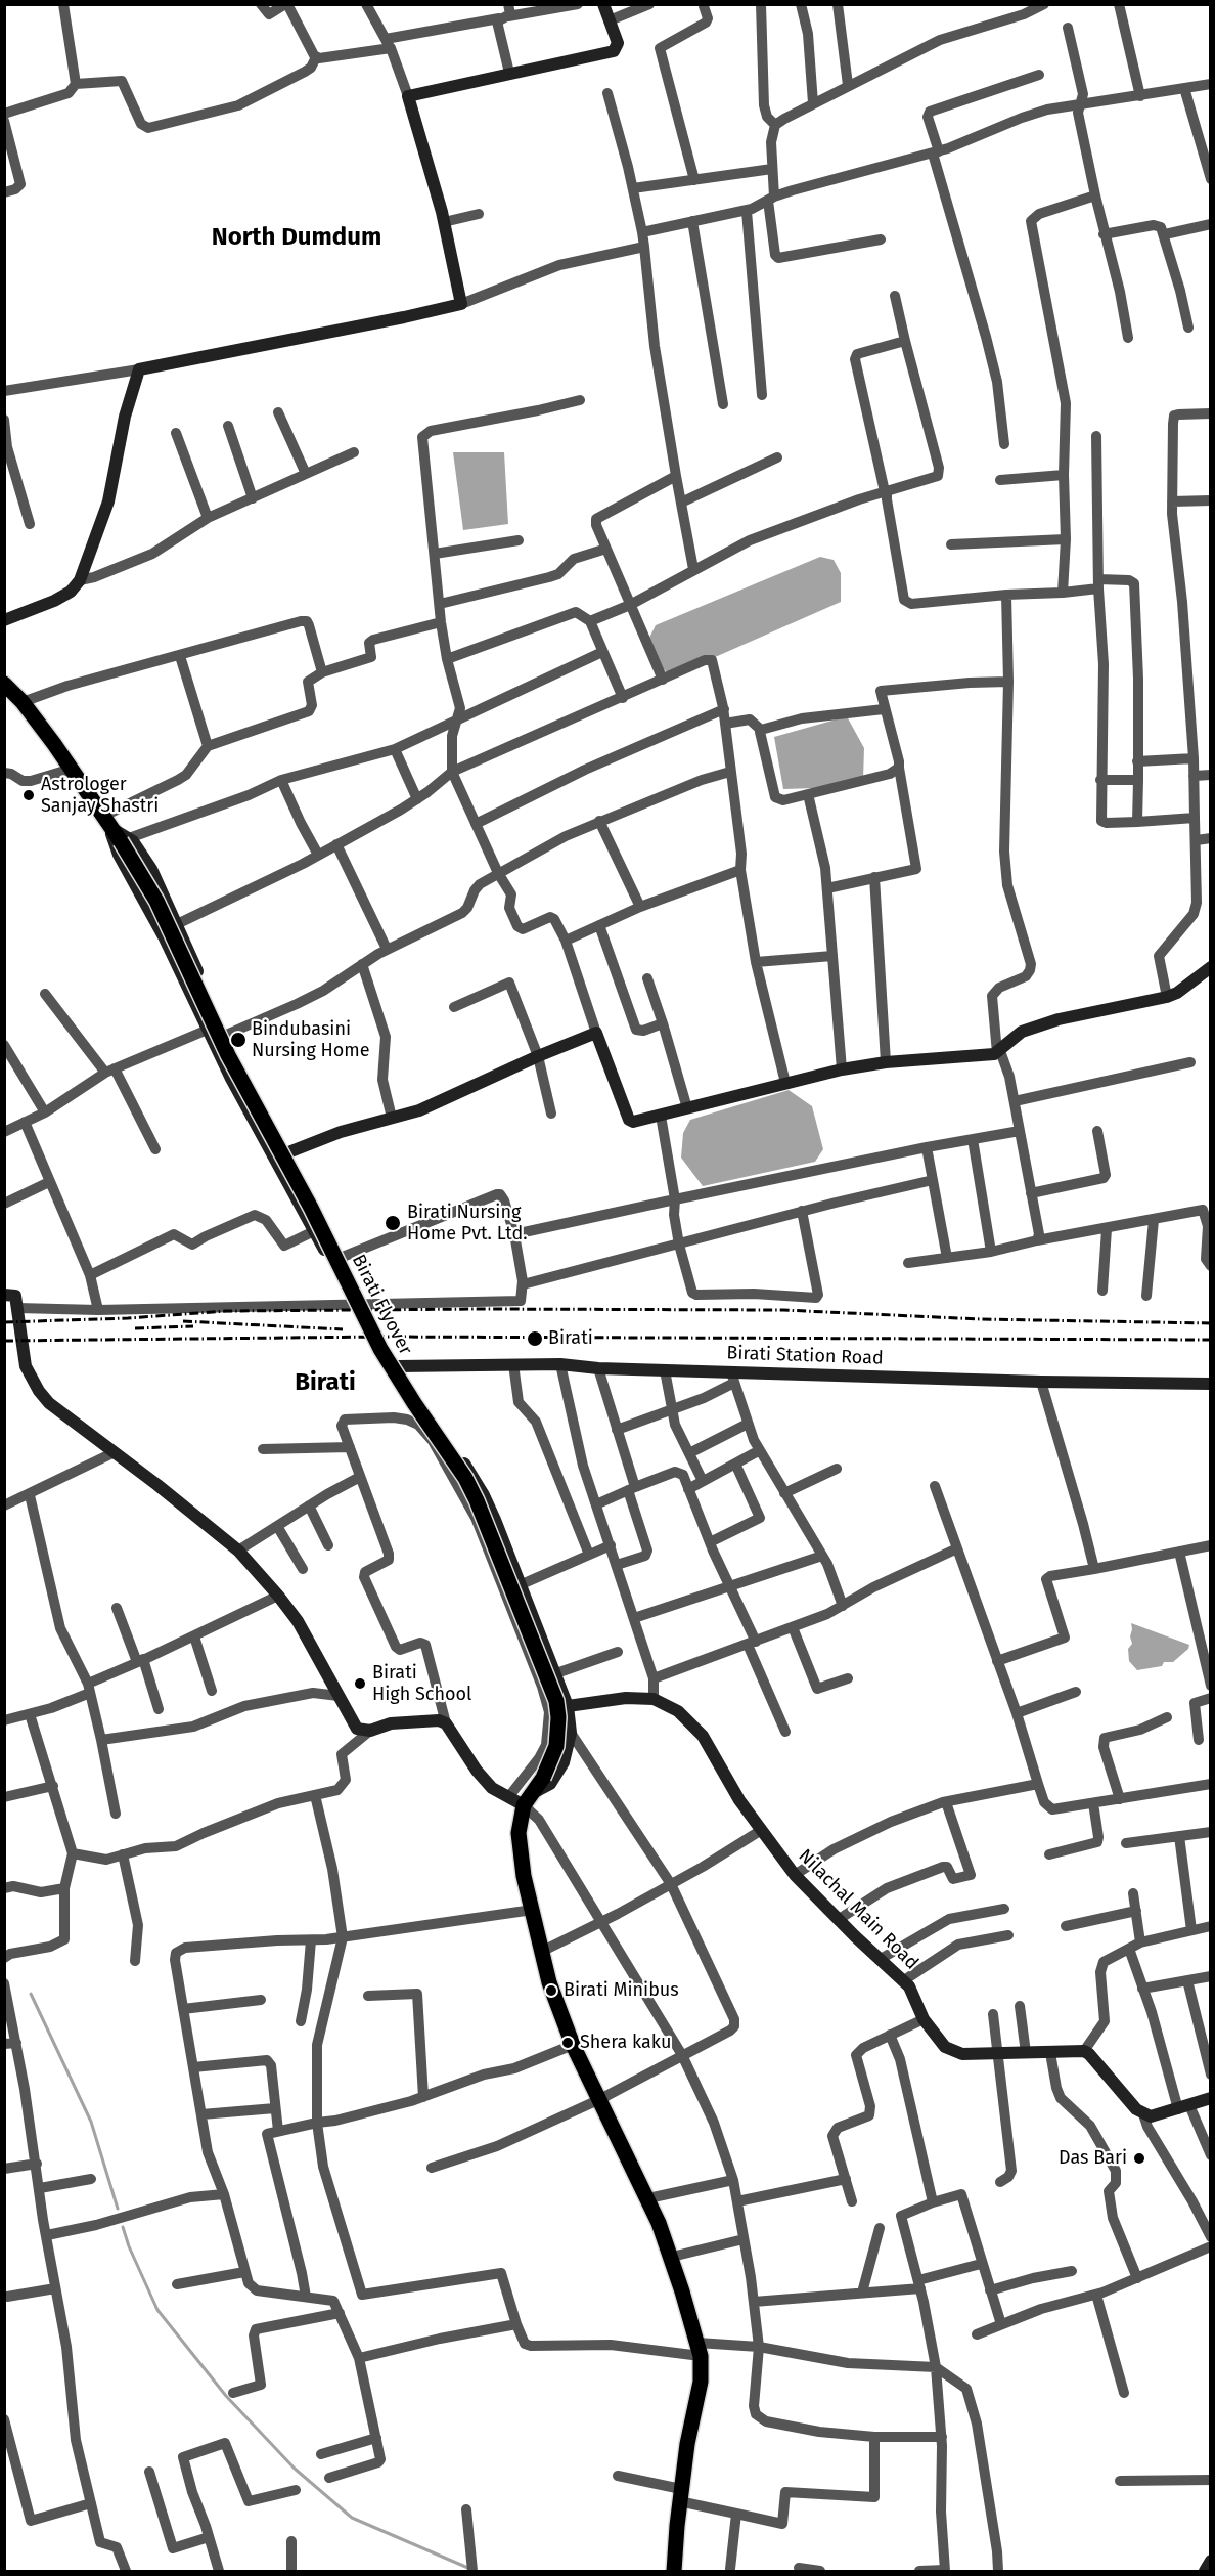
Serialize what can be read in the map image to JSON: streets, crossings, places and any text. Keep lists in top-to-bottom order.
{
  "streets": {
    "main road": ["Birati Flyover"],
    "street": ["Birati Station Road", "Nilachal Main Road"]
  },
  "districts": ["North Dumdum", "Birati"],
  "places": [
    "Astrologer Sanjay Shastri",
    "Bindubasini Nursing Home",
    "Birati Nursing Home Pvt. Ltd.",
    "Birati",
    "Birati High School",
    "Birati Minibus",
    "Shera kaku",
    "Das Bari"
  ]
}
